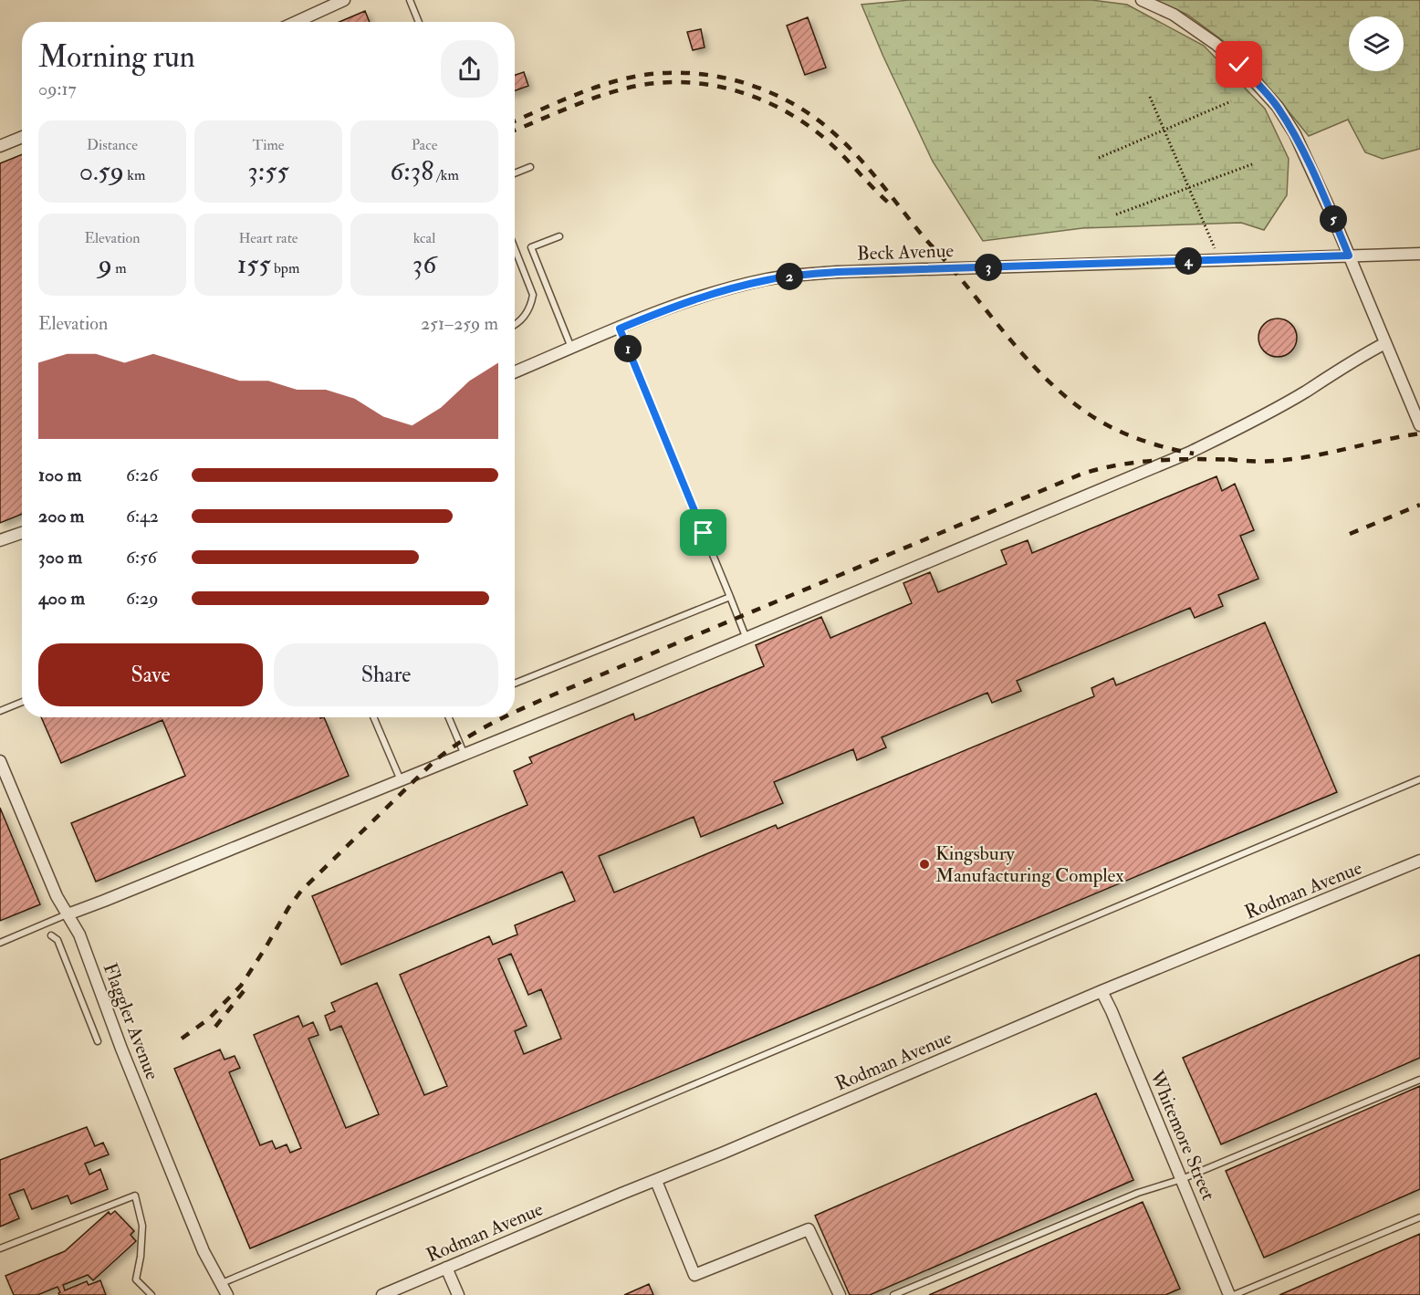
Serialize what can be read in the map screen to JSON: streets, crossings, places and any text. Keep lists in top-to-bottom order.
{
  "streets": {
    "street": [
      "Beck Avenue",
      "Rodman Avenue",
      "Flaggler Avenue",
      "Whitemore Street"
    ]
  },
  "crossings": [
    ["Rodman Avenue", "Whitemore Street"]
  ],
  "places": ["Kingsbury Manufacturing Complex"],
  "page": {
    "heading": ["Morning run", "09:17"],
    "stats": [
      ["Distance", "0.59 km"],
      ["Time", "3:55"],
      ["Pace", "6:38 /km"],
      ["Elevation", "9 m"],
      ["Heart rate", "155 bpm"],
      ["kcal", "36"]
    ],
    "pins": [
      "5",
      "4",
      "3",
      "2",
      "1"
    ],
    "chart": ["Elevation", "251–259 m"],
    "list": [
      {
        "name": "100 m",
        "note": "6:26"
      },
      {
        "name": "200 m",
        "note": "6:42"
      },
      {
        "name": "300 m",
        "note": "6:56"
      },
      {
        "name": "400 m",
        "note": "6:29"
      }
    ],
    "buttons": ["Save", "Share"]
  }
}
